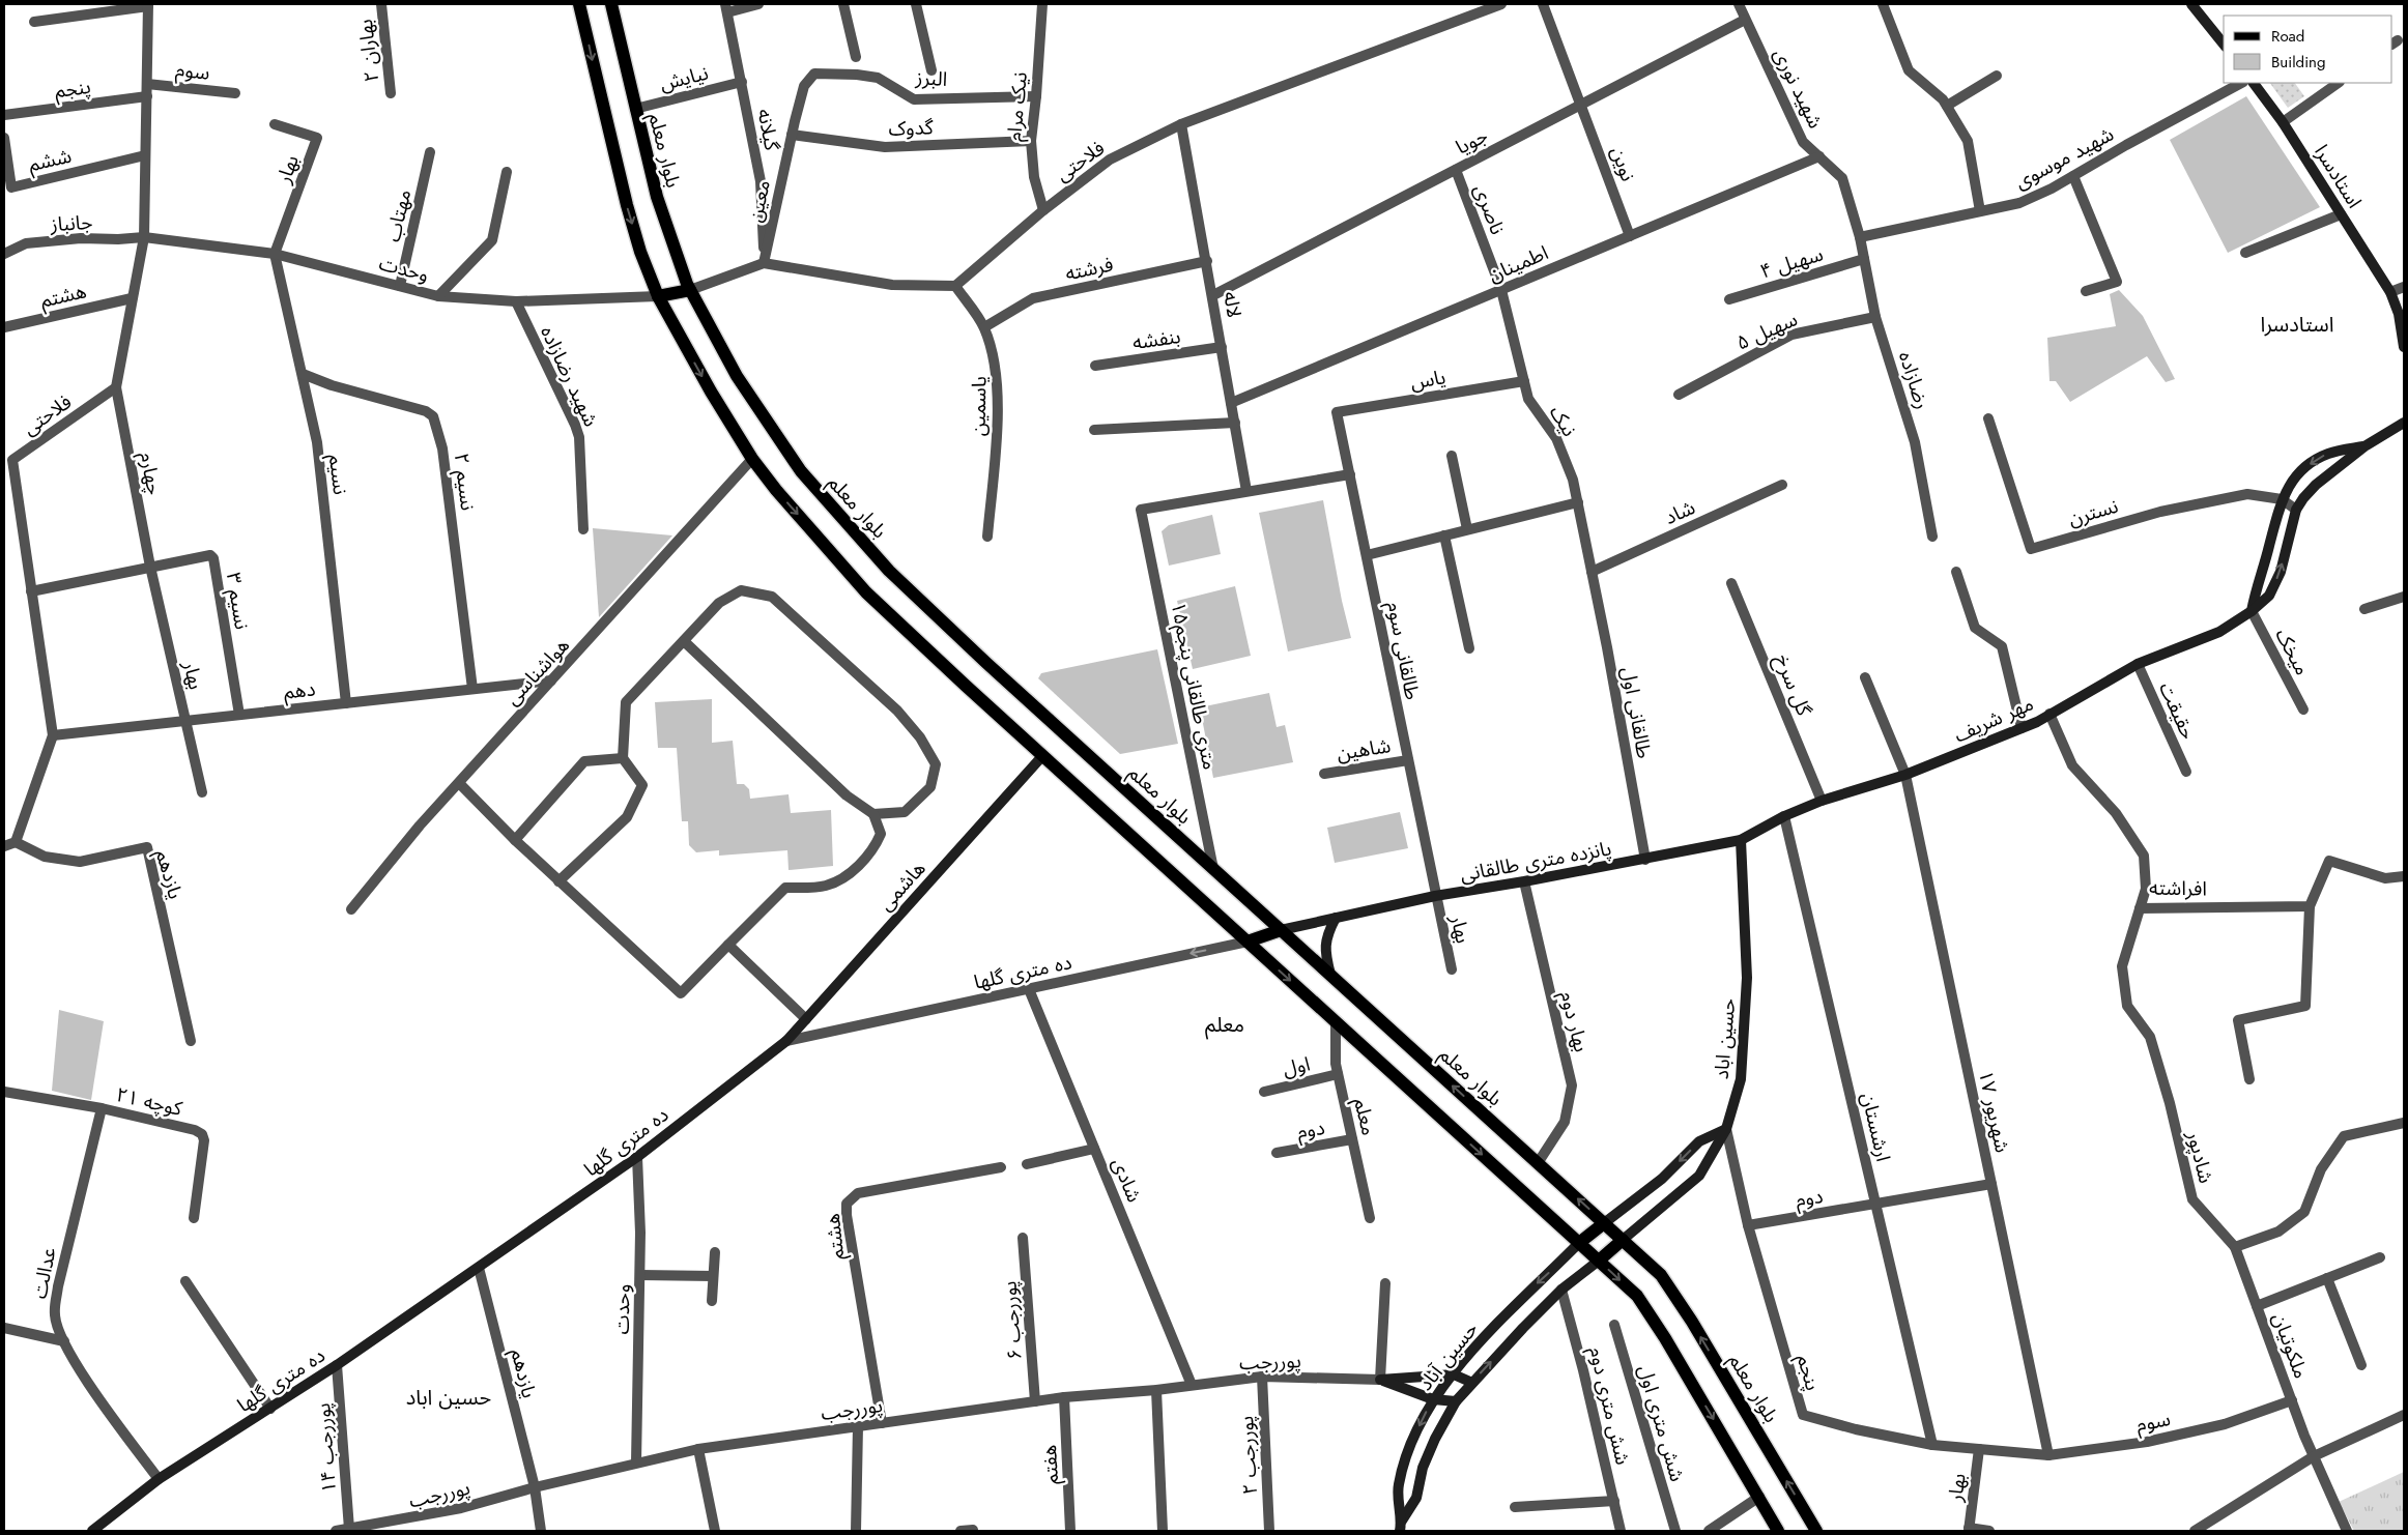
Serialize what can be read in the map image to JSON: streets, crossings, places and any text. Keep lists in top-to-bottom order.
{
  "streets": {
    "main road": ["بلوار معلم"],
    "street": [
      "بهاران ۲",
      "سوم",
      "نیایش",
      "البرز",
      "پنجم",
      "شهید نوری",
      "نیک مرام",
      "گدوک",
      "گیلانه",
      "جویا",
      "شهید موسوی",
      "ششم",
      "فلاحتی",
      "نوین",
      "بهار",
      "استادسرا",
      "معین",
      "ناصری",
      "مهتاب",
      "جانباز",
      "سهیل ۴",
      "اطمینان",
      "وحدت",
      "فرشته",
      "هشتم",
      "لاله",
      "سهیل ۵",
      "بنفشه",
      "شهید رضازاده",
      "یاس",
      "رضازاده",
      "یاسمین",
      "نیک",
      "چهارم",
      "نسیم",
      "نسیم ٢",
      "شاد",
      "نسترن",
      "نسیم ۳",
      "طالقانی سوم",
      "میخک",
      "هواشناسی",
      "گل سرخ",
      "۱۵متری طالقانی پنجم",
      "دهم",
      "حقیقت",
      "طالقانی اول",
      "مهر شریف",
      "شاهین",
      "پانزده متری طالقانی",
      "یازدهم",
      "هاشمی",
      "افراشته",
      "ده متری گلها",
      "بهار دوم",
      "حسین اباد",
      "اول",
      "کوچه ۲۱",
      "۱۷ شهریور",
      "معلم",
      "ارشستان",
      "دوم",
      "شادپور",
      "شادی",
      "عدالت",
      "پوررجب ۶",
      "ملکوتیان",
      "حسین آباد",
      "پوررجب",
      "شش متری دوم",
      "شش متری اول",
      "پوررجب ۱۴",
      "پوررجب ۲",
      "هفتم"
    ]
  },
  "crossings": [
    ["سوم", "پنجم"],
    ["سوم", "۱۷ شهریور"],
    ["سوم", "ملکوتیان"],
    ["نیایش", "گیلانه"],
    ["نیایش", "بلوار معلم"],
    ["البرز", "نیک مرام"],
    ["البرز", "معین"],
    ["پنجم", "بهار"],
    ["پنجم", "حسین اباد"],
    ["پنجم", "ارشستان"],
    ["پنجم", "دوم"],
    ["شهید نوری", "جویا"],
    ["شهید نوری", "شهید موسوی"],
    ["شهید نوری", "اطمینان"],
    ["شهید نوری", "رضازاده"],
    ["نیک مرام", "گدوک"],
    ["نیک مرام", "فلاحتی"],
    ["گدوک", "معین"],
    ["گیلانه", "معین"],
    ["جویا", "نوین"],
    ["جویا", "ناصری"],
    ["جویا", "لاله"],
    ["بلوار معلم", "۱۵متری طالقانی پنجم"],
    ["بلوار معلم", "پانزده متری طالقانی"],
    ["بلوار معلم", "بهار دوم"],
    ["بلوار معلم", "حسین اباد"],
    ["شهید موسوی", "رضازاده"],
    ["فلاحتی", "لاله"],
    ["فلاحتی", "یاسمین"],
    ["فلاحتی", "چهارم"],
    ["فلاحتی", "دهم"],
    ["فلاحتی", "یازدهم"],
    ["نوین", "اطمینان"],
    ["بهار", "وحدت"],
    ["بهار", "چهارم"],
    ["بهار", "نسیم"],
    ["بهار", "نسیم ۳"],
    ["بهار", "طالقانی سوم"],
    ["بهار", "دهم"],
    ["بهار", "پانزده متری طالقانی"],
    ["ناصری", "اطمینان"],
    ["ناصری", "نیک"],
    ["مهتاب", "وحدت"],
    ["جانباز", "وحدت"],
    ["سهیل ۴", "رضازاده"],
    ["اطمینان", "لاله"],
    ["اطمینان", "نیک"],
    ["وحدت", "شهید رضازاده"],
    ["وحدت", "نسیم"],
    ["وحدت", "ده متری گلها"],
    ["وحدت", "پوررجب"],
    ["فرشته", "لاله"],
    ["فرشته", "یاسمین"],
    ["هشتم", "پوررجب"],
    ["لاله", "بنفشه"],
    ["لاله", "۱۵متری طالقانی پنجم"],
    ["سهیل ۵", "رضازاده"],
    ["یاس", "نیک"],
    ["یاس", "طالقانی سوم"],
    ["نیک", "شاد"],
    ["نیک", "طالقانی اول"],
    ["چهارم", "نسیم ۳"],
    ["نسیم", "نسیم ٢"],
    ["نسیم", "دهم"],
    ["نسیم ٢", "دهم"],
    ["شاد", "طالقانی اول"],
    ["نسترن", "مهر شریف"],
    ["نسیم ۳", "دهم"],
    ["طالقانی سوم", "شاهین"],
    ["طالقانی سوم", "پانزده متری طالقانی"],
    ["میخک", "مهر شریف"],
    ["هواشناسی", "دهم"],
    ["گل سرخ", "مهر شریف"],
    ["حقیقت", "مهر شریف"],
    ["طالقانی اول", "پانزده متری طالقانی"],
    ["مهر شریف", "پانزده متری طالقانی"],
    ["مهر شریف", "افراشته"],
    ["مهر شریف", "حسین اباد"],
    ["مهر شریف", "۱۷ شهریور"],
    ["مهر شریف", "ارشستان"],
    ["پانزده متری طالقانی", "بهار دوم"],
    ["پانزده متری طالقانی", "حسین اباد"],
    ["یازدهم", "ده متری گلها"],
    ["یازدهم", "پوررجب"],
    ["هاشمی", "ده متری گلها"],
    ["افراشته", "شادپور"],
    ["ده متری گلها", "شادی"],
    ["ده متری گلها", "عدالت"],
    ["ده متری گلها", "پوررجب ۱۴"],
    ["اول", "معلم"],
    ["کوچه ۲۱", "عدالت"],
    ["معلم", "دوم"],
    ["ارشستان", "دوم"],
    ["شادپور", "ملکوتیان"],
    ["شادی", "پوررجب"],
    ["پوررجب ۶", "پوررجب"],
    ["حسین آباد", "پوررجب"],
    ["حسین آباد", "شش متری دوم"],
    ["پوررجب", "پوررجب ۱۴"],
    ["پوررجب", "پوررجب ۲"],
    ["پوررجب", "هفتم"]
  ],
  "districts": ["استادسرا", "معلم", "حسین اباد"],
  "legend": ["Road", "Building"]
}
